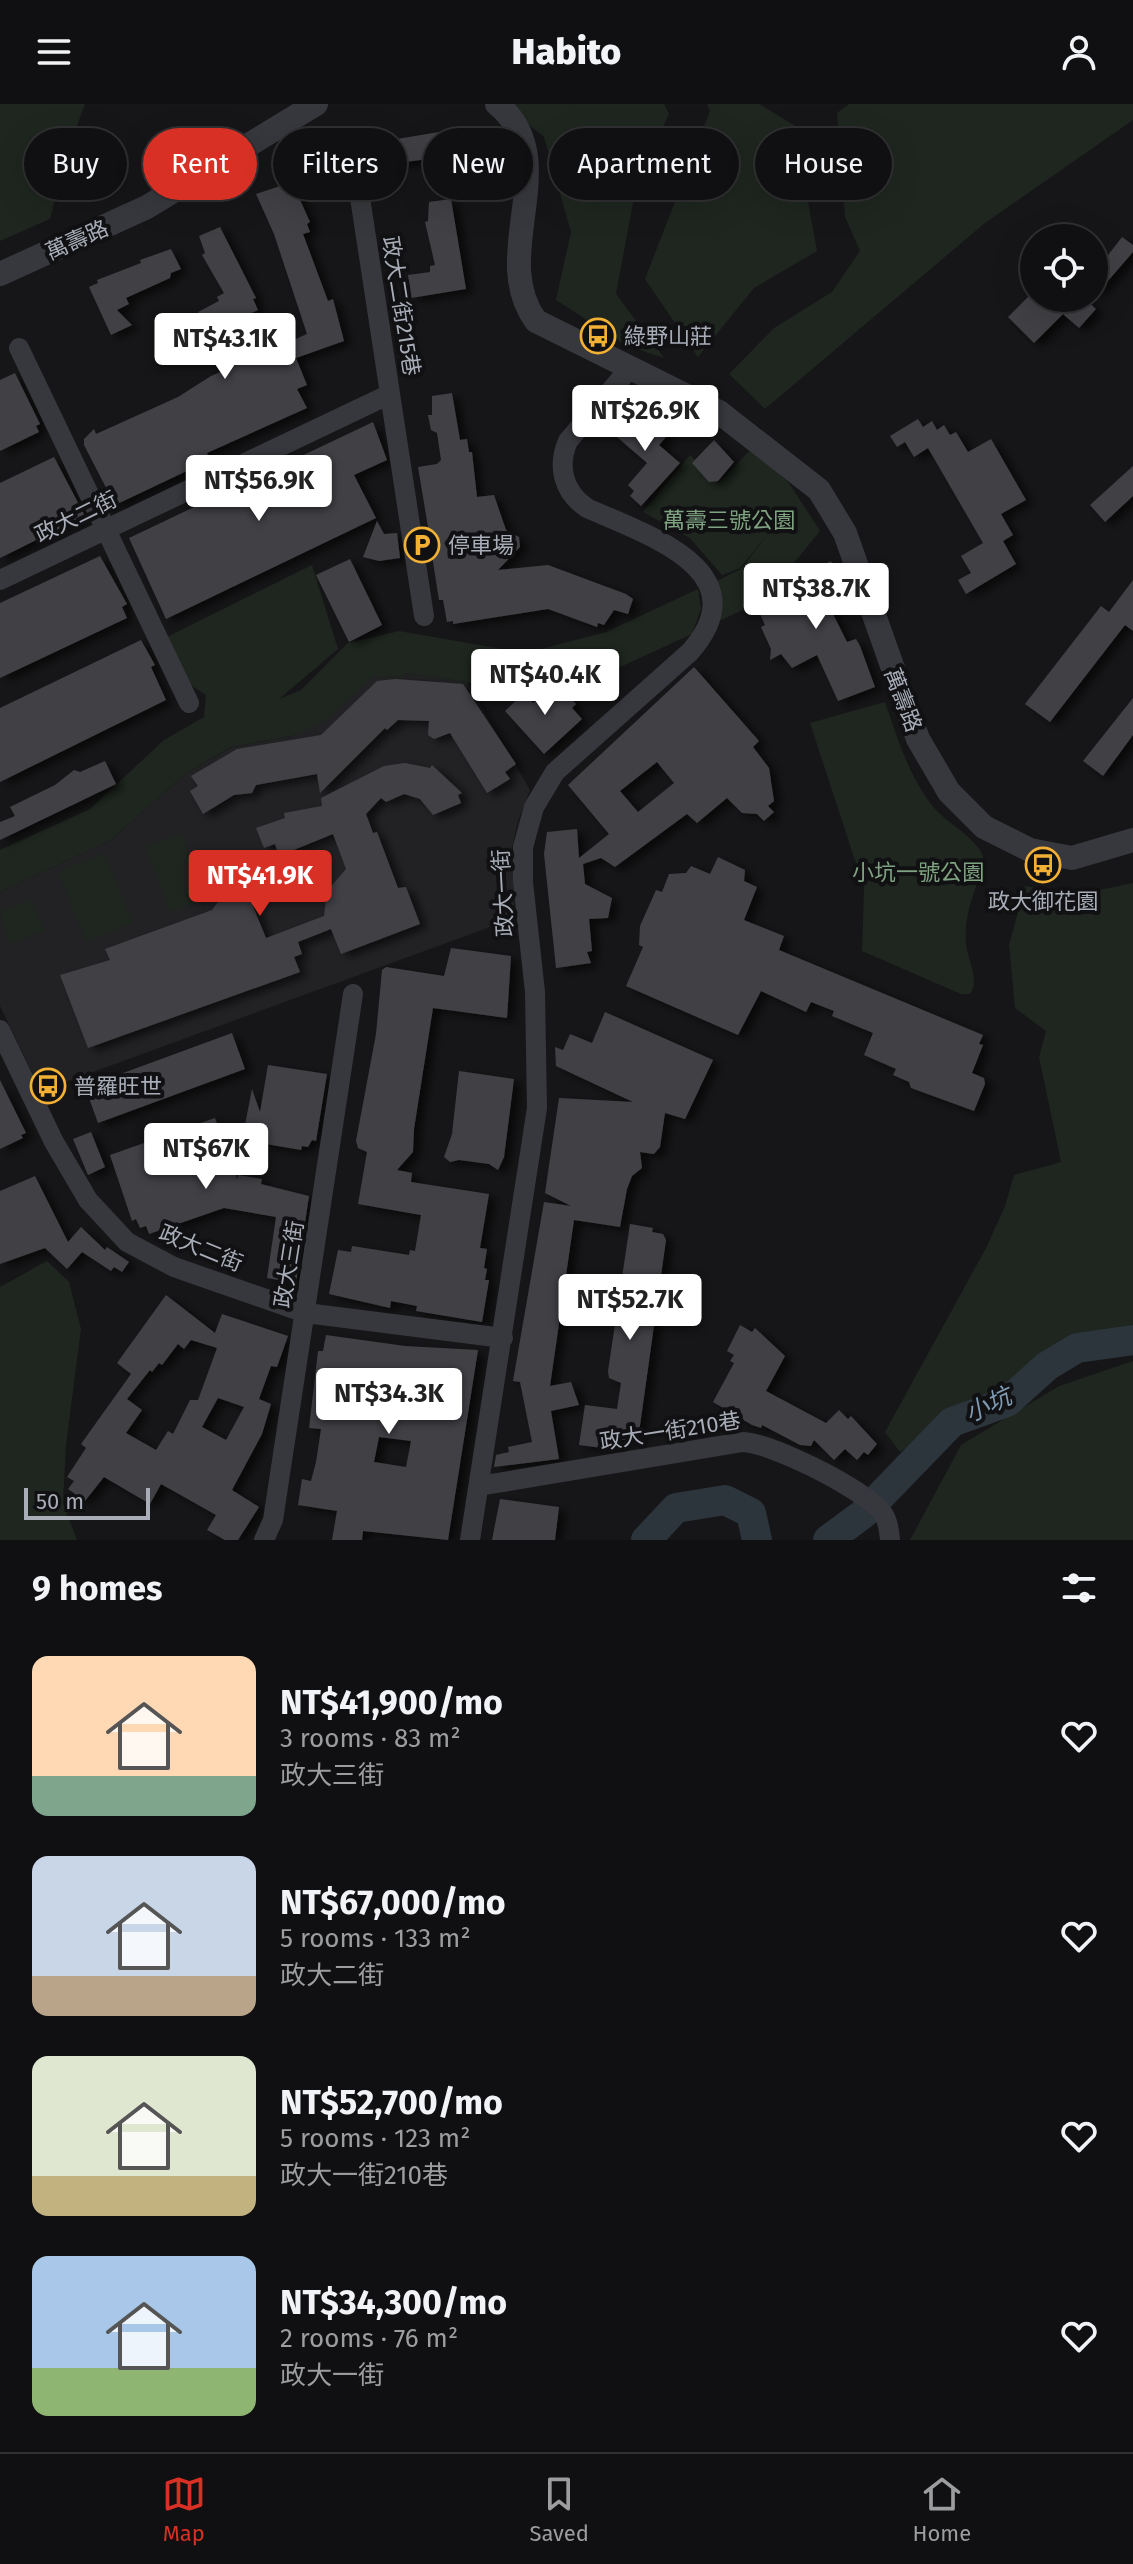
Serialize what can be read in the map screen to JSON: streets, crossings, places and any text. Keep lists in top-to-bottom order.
{
  "streets": {
    "street": [
      "萬壽路",
      "政大二街215巷",
      "政大二街",
      "政大一街",
      "政大三街",
      "政大一街210巷"
    ]
  },
  "crossings": [
    ["萬壽路", "政大一街"],
    ["政大二街215巷", "政大二街"],
    ["政大二街", "政大一街"],
    ["政大二街", "政大三街"],
    ["政大一街", "政大一街210巷"]
  ],
  "water": ["小坑"],
  "parks": ["萬壽三號公園", "小坑一號公園"],
  "places": {
    "bus stop": ["綠野山莊", "政大御花園", "普羅旺世"],
    "parking": ["停車場"]
  },
  "scale_bar": "50 m",
  "page": {
    "header": "Habito",
    "chip": [
      "Buy",
      "Rent",
      "Filters",
      "New",
      "Apartment",
      "House"
    ],
    "price": [
      "NT$43.1K",
      "NT$26.9K",
      "NT$56.9K",
      "NT$38.7K",
      "NT$40.4K",
      "NT$41.9K",
      "NT$67K",
      "NT$52.7K",
      "NT$34.3K"
    ],
    "scale": "50 m",
    "heading": "9 homes",
    "list": [
      {
        "name": "NT$41,900/mo",
        "note": "3 rooms · 83 m² · 政大三街"
      },
      {
        "name": "NT$67,000/mo",
        "note": "5 rooms · 133 m² · 政大二街"
      },
      {
        "name": "NT$52,700/mo",
        "note": "5 rooms · 123 m² · 政大一街210巷"
      },
      {
        "name": "NT$34,300/mo",
        "note": "2 rooms · 76 m² · 政大一街"
      }
    ],
    "tabs": ["Map", "Saved", "Home"]
  }
}
